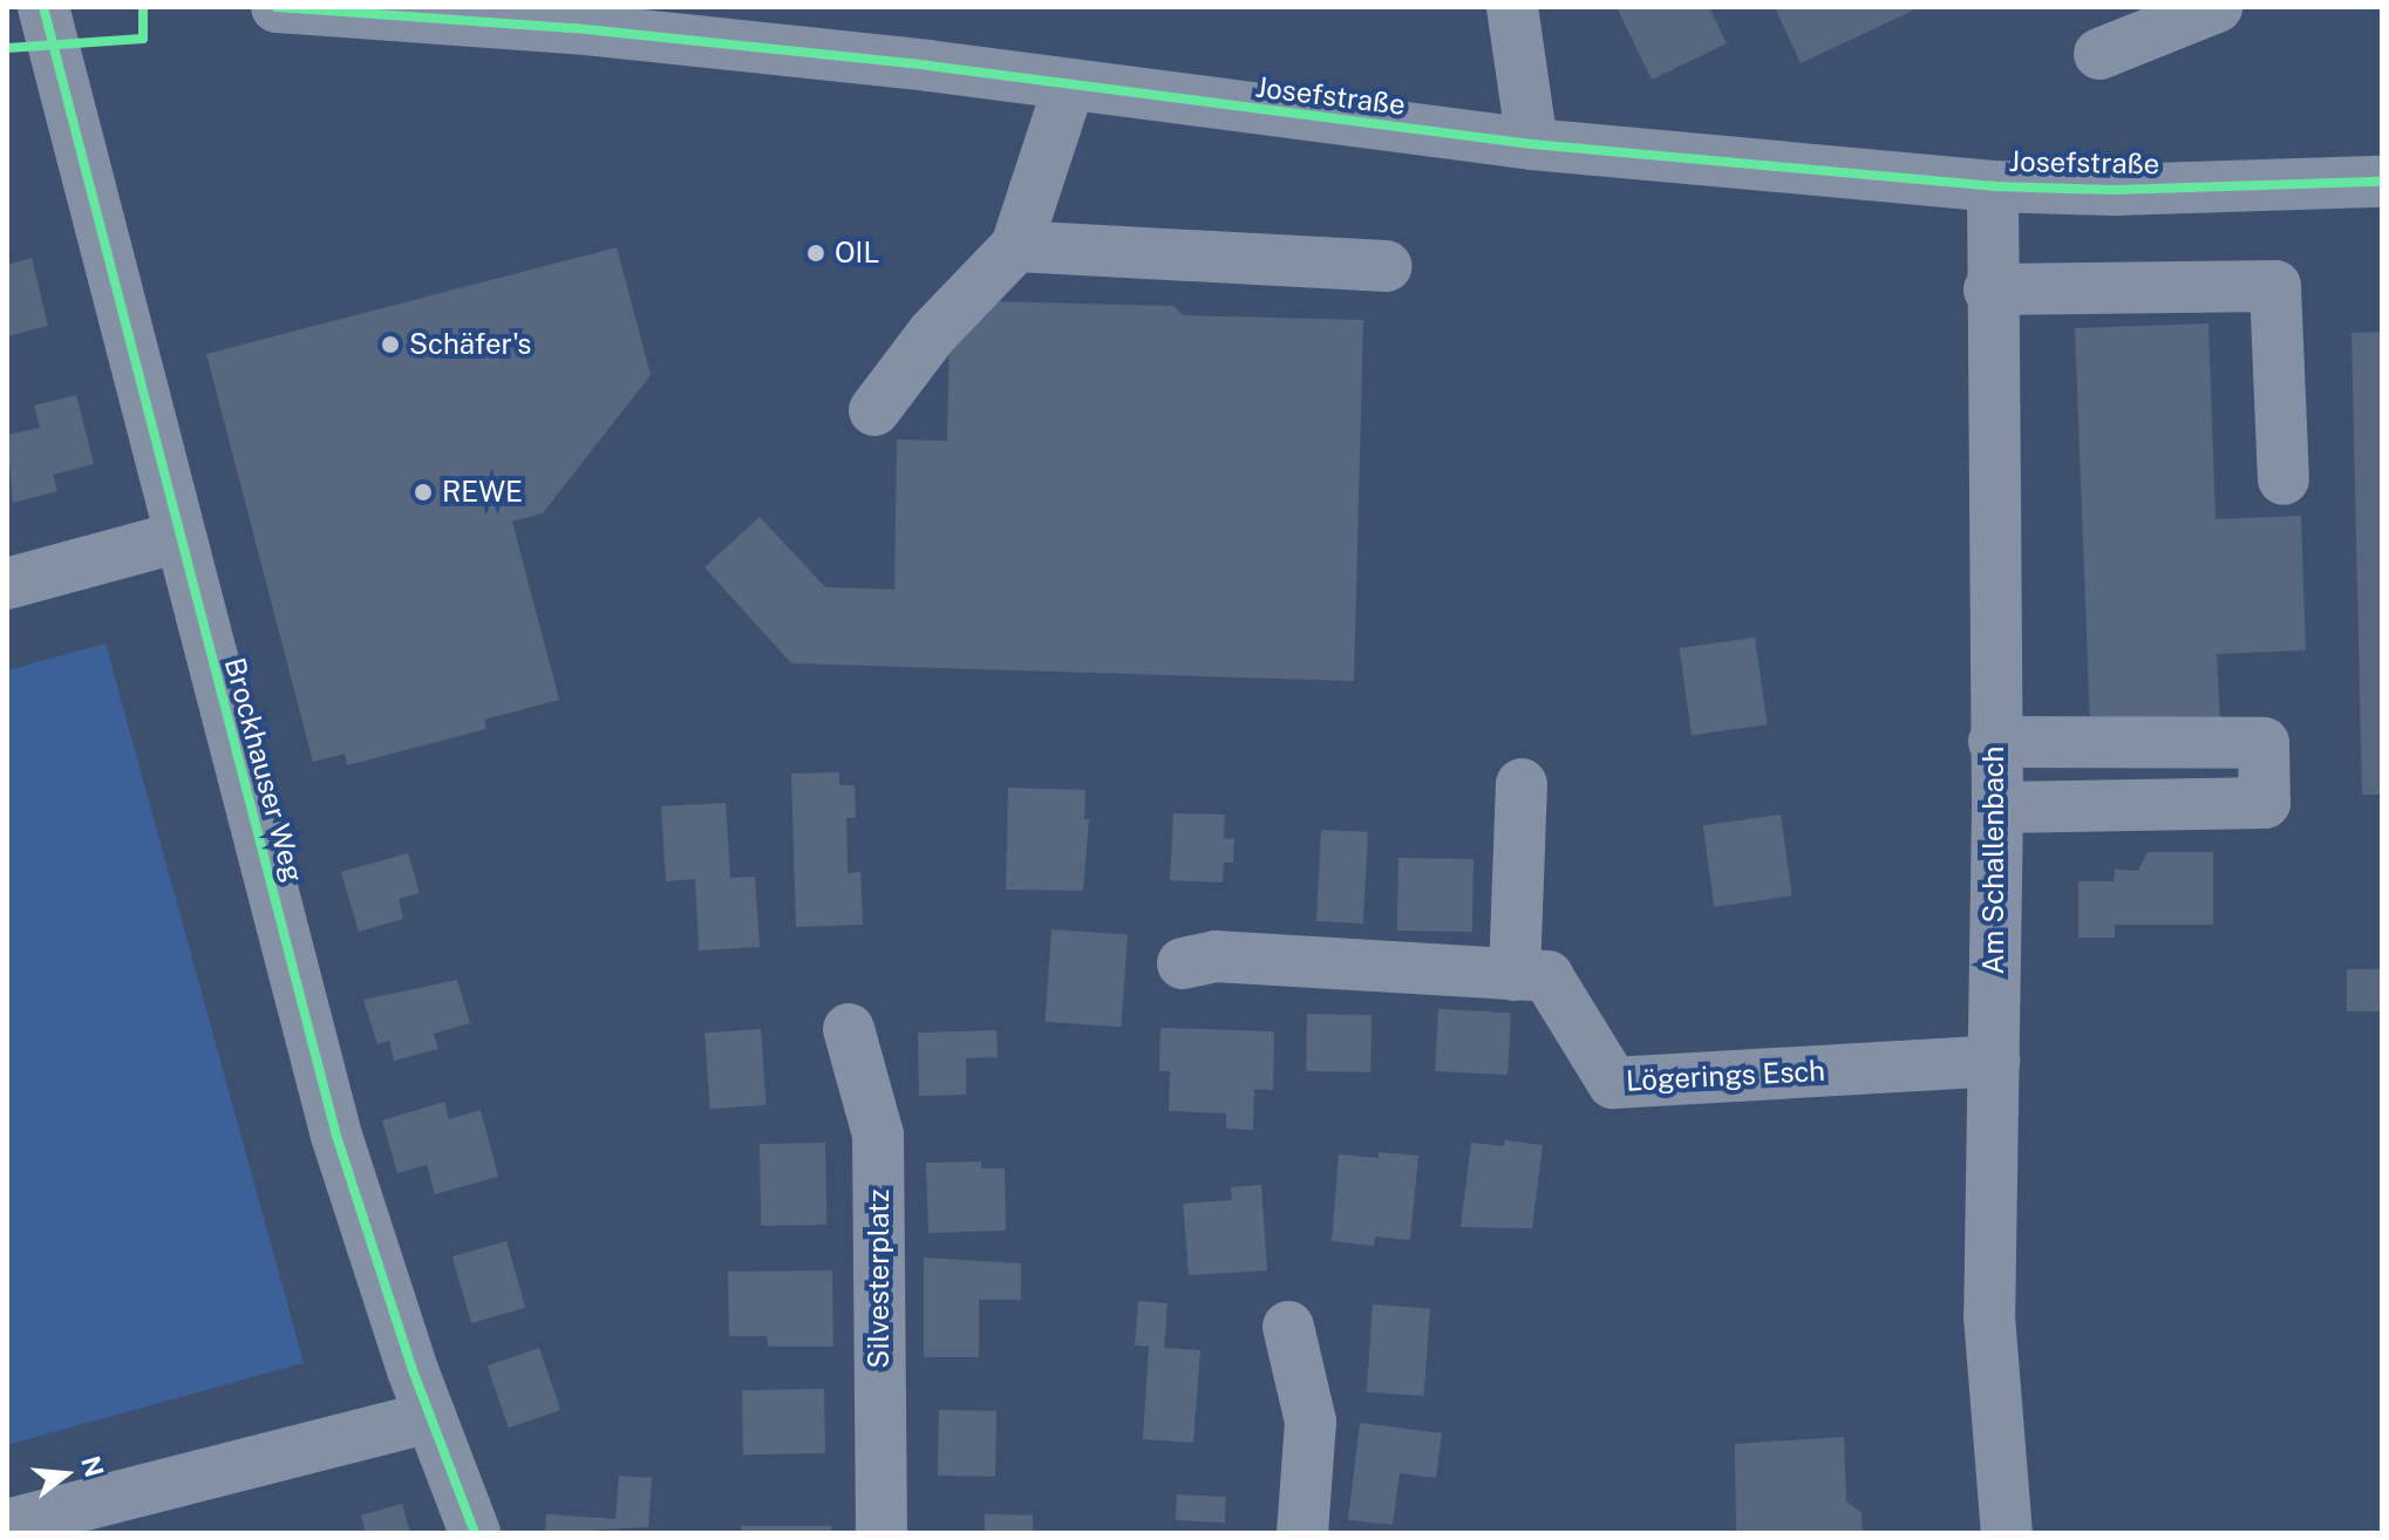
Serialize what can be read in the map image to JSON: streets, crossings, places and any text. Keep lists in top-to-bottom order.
{
  "streets": {
    "street": [
      "Josefstraße",
      "Brockhauser Weg",
      "Am Schallenbach",
      "Lögerings Esch",
      "Silvesterplatz"
    ]
  },
  "crossings": [
    ["Josefstraße", "Am Schallenbach"],
    ["Am Schallenbach", "Lögerings Esch"]
  ],
  "places": ["OIL", "Schäfer's", "REWE"],
  "north": "right"
}
